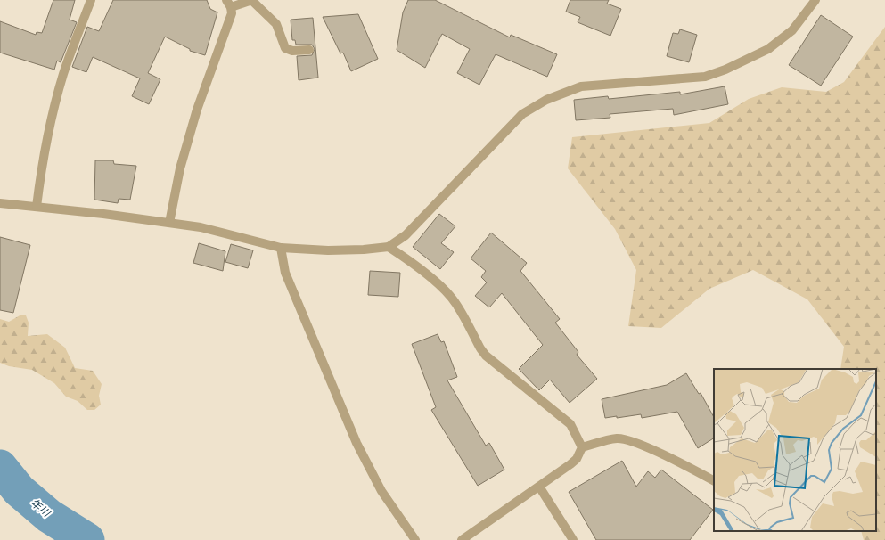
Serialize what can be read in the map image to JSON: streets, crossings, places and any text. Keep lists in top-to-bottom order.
{
  "water": ["年川"]
}
